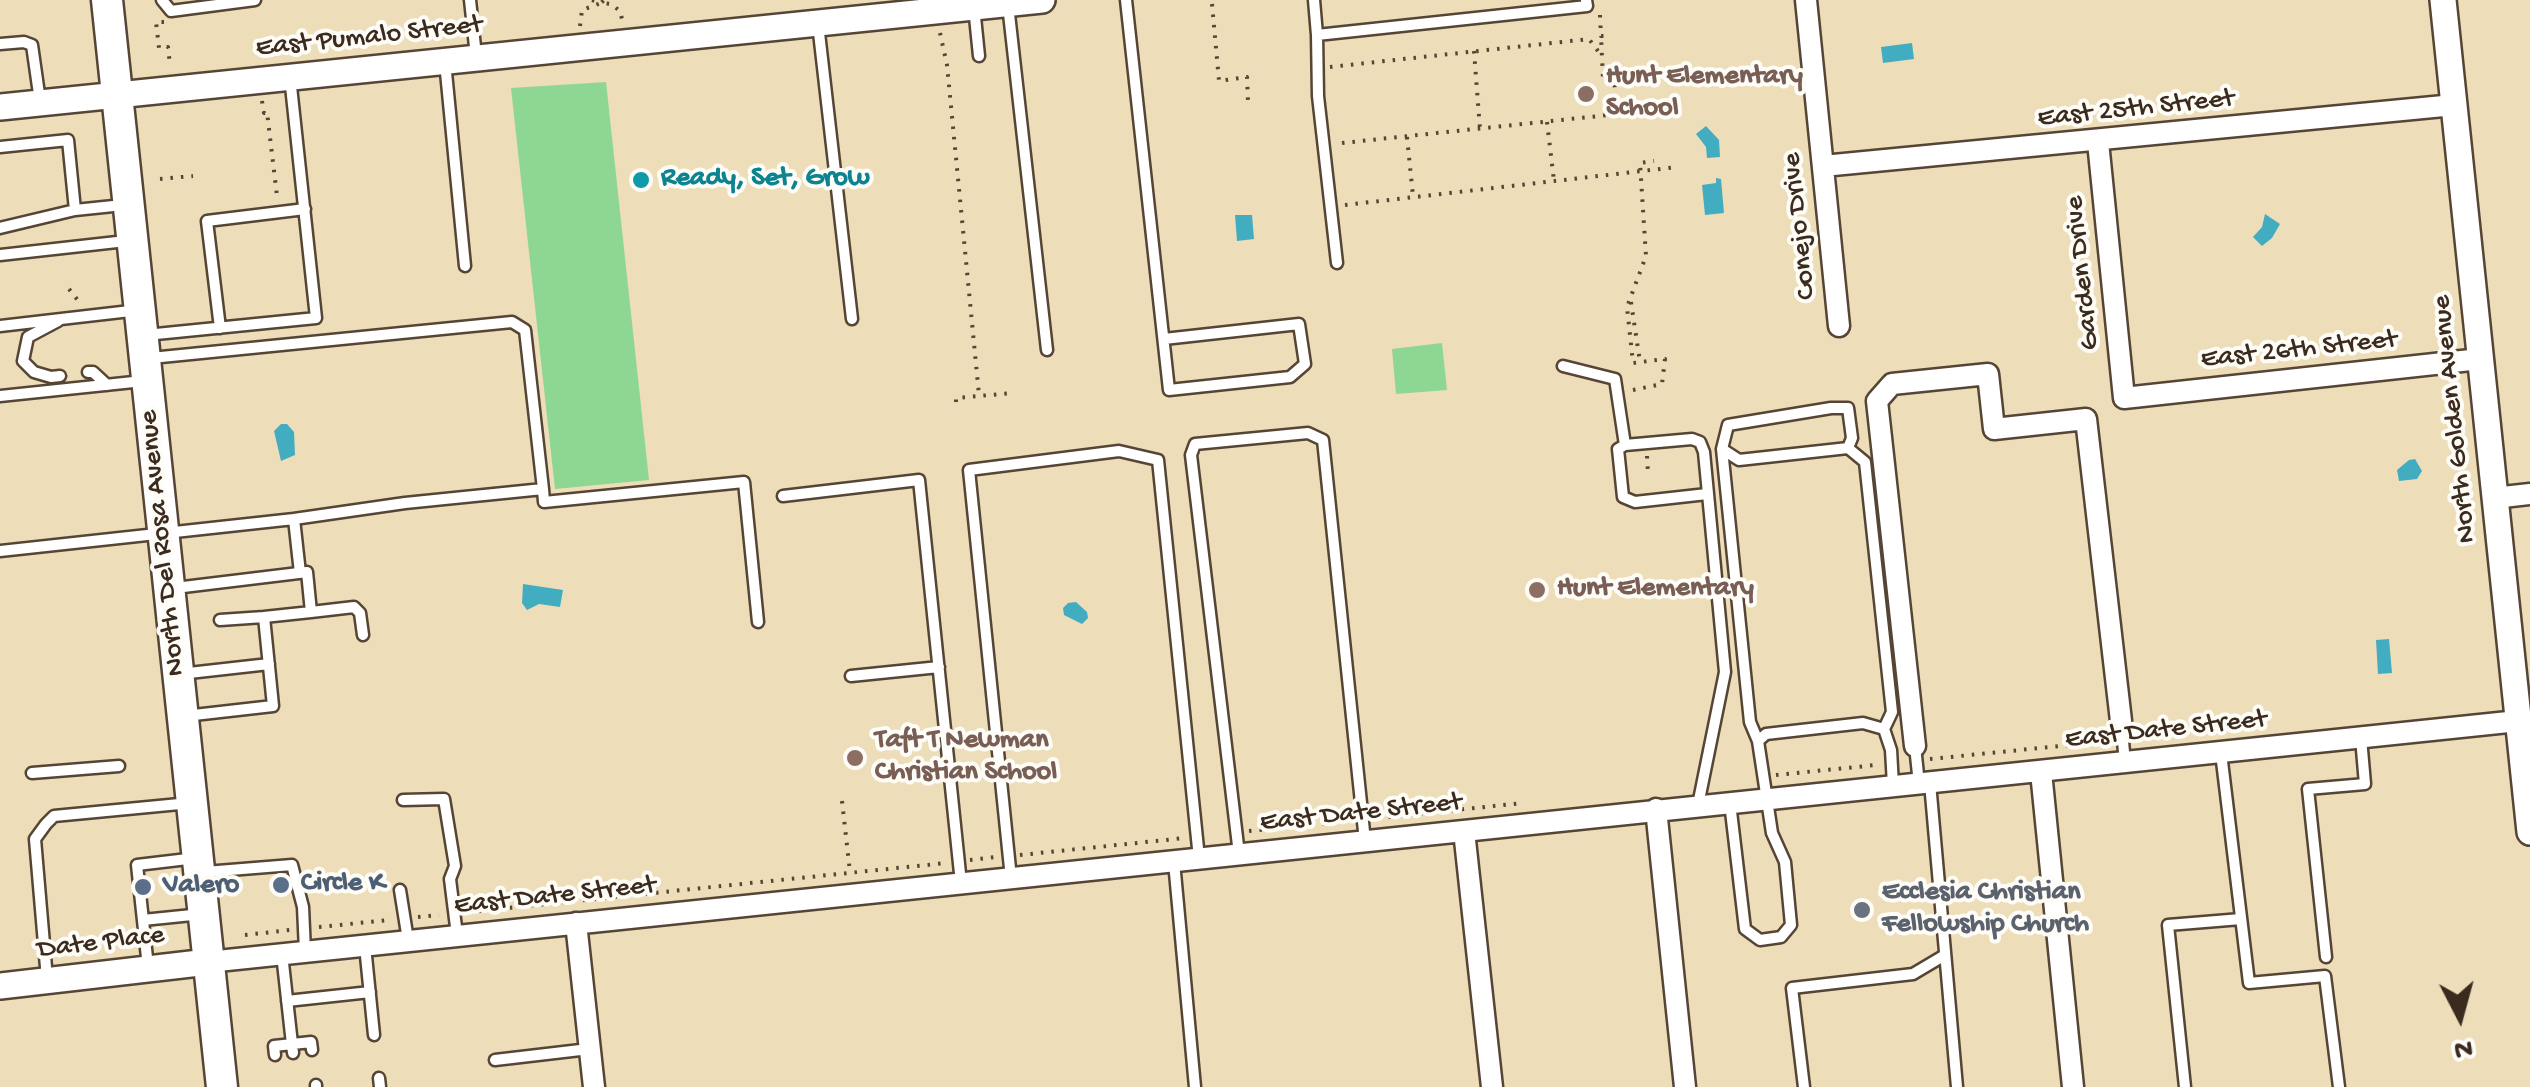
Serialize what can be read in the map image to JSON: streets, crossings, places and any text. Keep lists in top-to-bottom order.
{
  "streets": {
    "main road": ["North Del Rosa Avenue"],
    "street": [
      "East Pumalo Street",
      "East 25th Street",
      "Conejo Drive",
      "Garden Drive",
      "East 26th Street",
      "North Golden Avenue",
      "East Date Street",
      "Date Place"
    ]
  },
  "crossings": [
    ["East Pumalo Street", "North Del Rosa Avenue"],
    ["East 25th Street", "Conejo Drive"],
    ["East 25th Street", "Garden Drive"],
    ["East 25th Street", "North Golden Avenue"],
    ["Garden Drive", "East 26th Street"],
    ["East 26th Street", "North Golden Avenue"],
    ["North Golden Avenue", "East Date Street"],
    ["North Del Rosa Avenue", "East Date Street"],
    ["North Del Rosa Avenue", "Date Place"],
    ["East Date Street", "Date Place"]
  ],
  "places": [
    "Hunt Elementary School",
    "Ready, Set, Grow",
    "Hunt Elementary",
    "Taft T Newman Christian School",
    "Circle K",
    "Valero",
    "Ecclesia Christian Fellowship Church"
  ],
  "north": "bottom"
}
